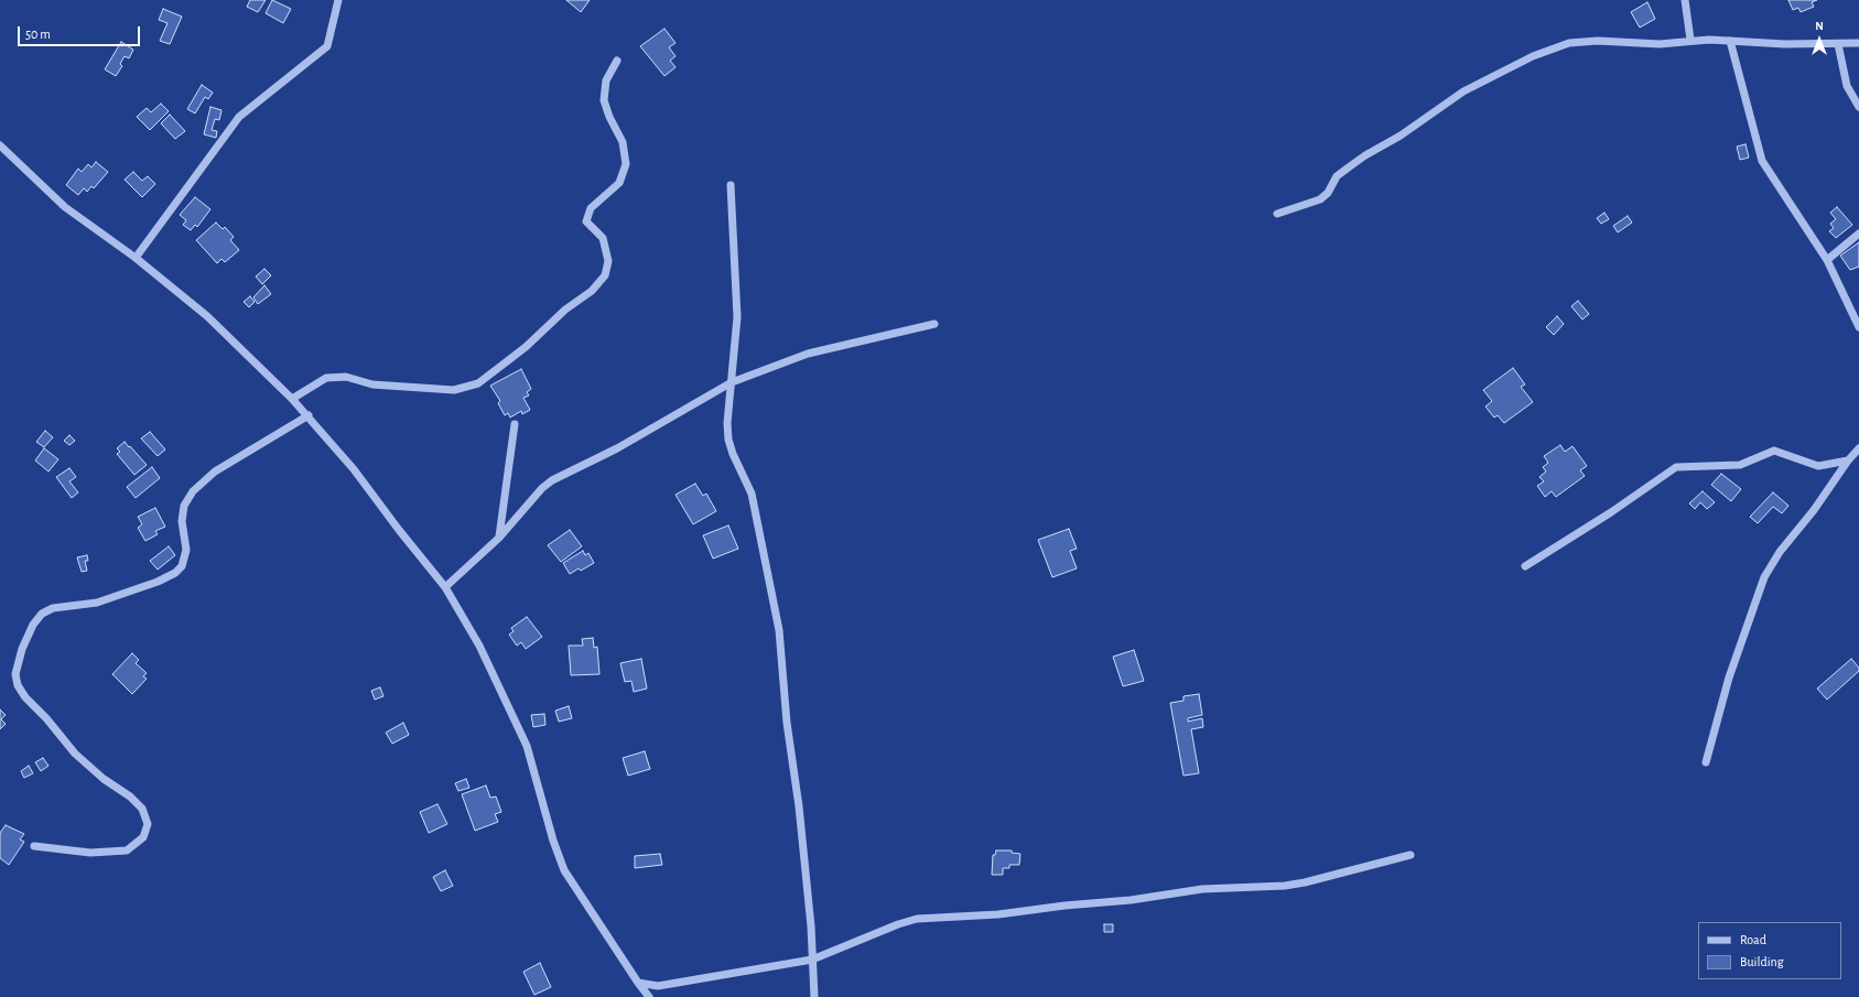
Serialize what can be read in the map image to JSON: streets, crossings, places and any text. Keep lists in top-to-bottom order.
{
  "legend": ["Road", "Building"],
  "scale_bar": "50 m",
  "north": "top"
}
